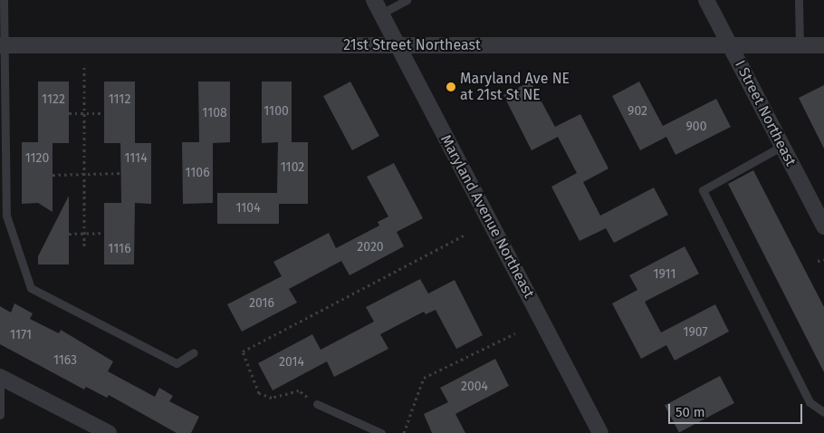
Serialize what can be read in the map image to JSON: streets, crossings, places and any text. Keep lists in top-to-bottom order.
{
  "streets": {
    "street": ["21st Street Northeast", "I Street Northeast", "Maryland Avenue Northeast"]
  },
  "crossings": [
    ["21st Street Northeast", "I Street Northeast"],
    ["21st Street Northeast", "Maryland Avenue Northeast"]
  ],
  "places": ["Maryland Ave NE at 21st St NE"],
  "house_numbers": [
    "1122",
    "1112",
    "1100",
    "902",
    "1108",
    "900",
    "1120",
    "1114",
    "1102",
    "1106",
    "1104",
    "2020",
    "1116",
    "1911",
    "2016",
    "1907",
    "1171",
    "1163",
    "2014",
    "2004"
  ],
  "scale_bar": "50 m"
}
